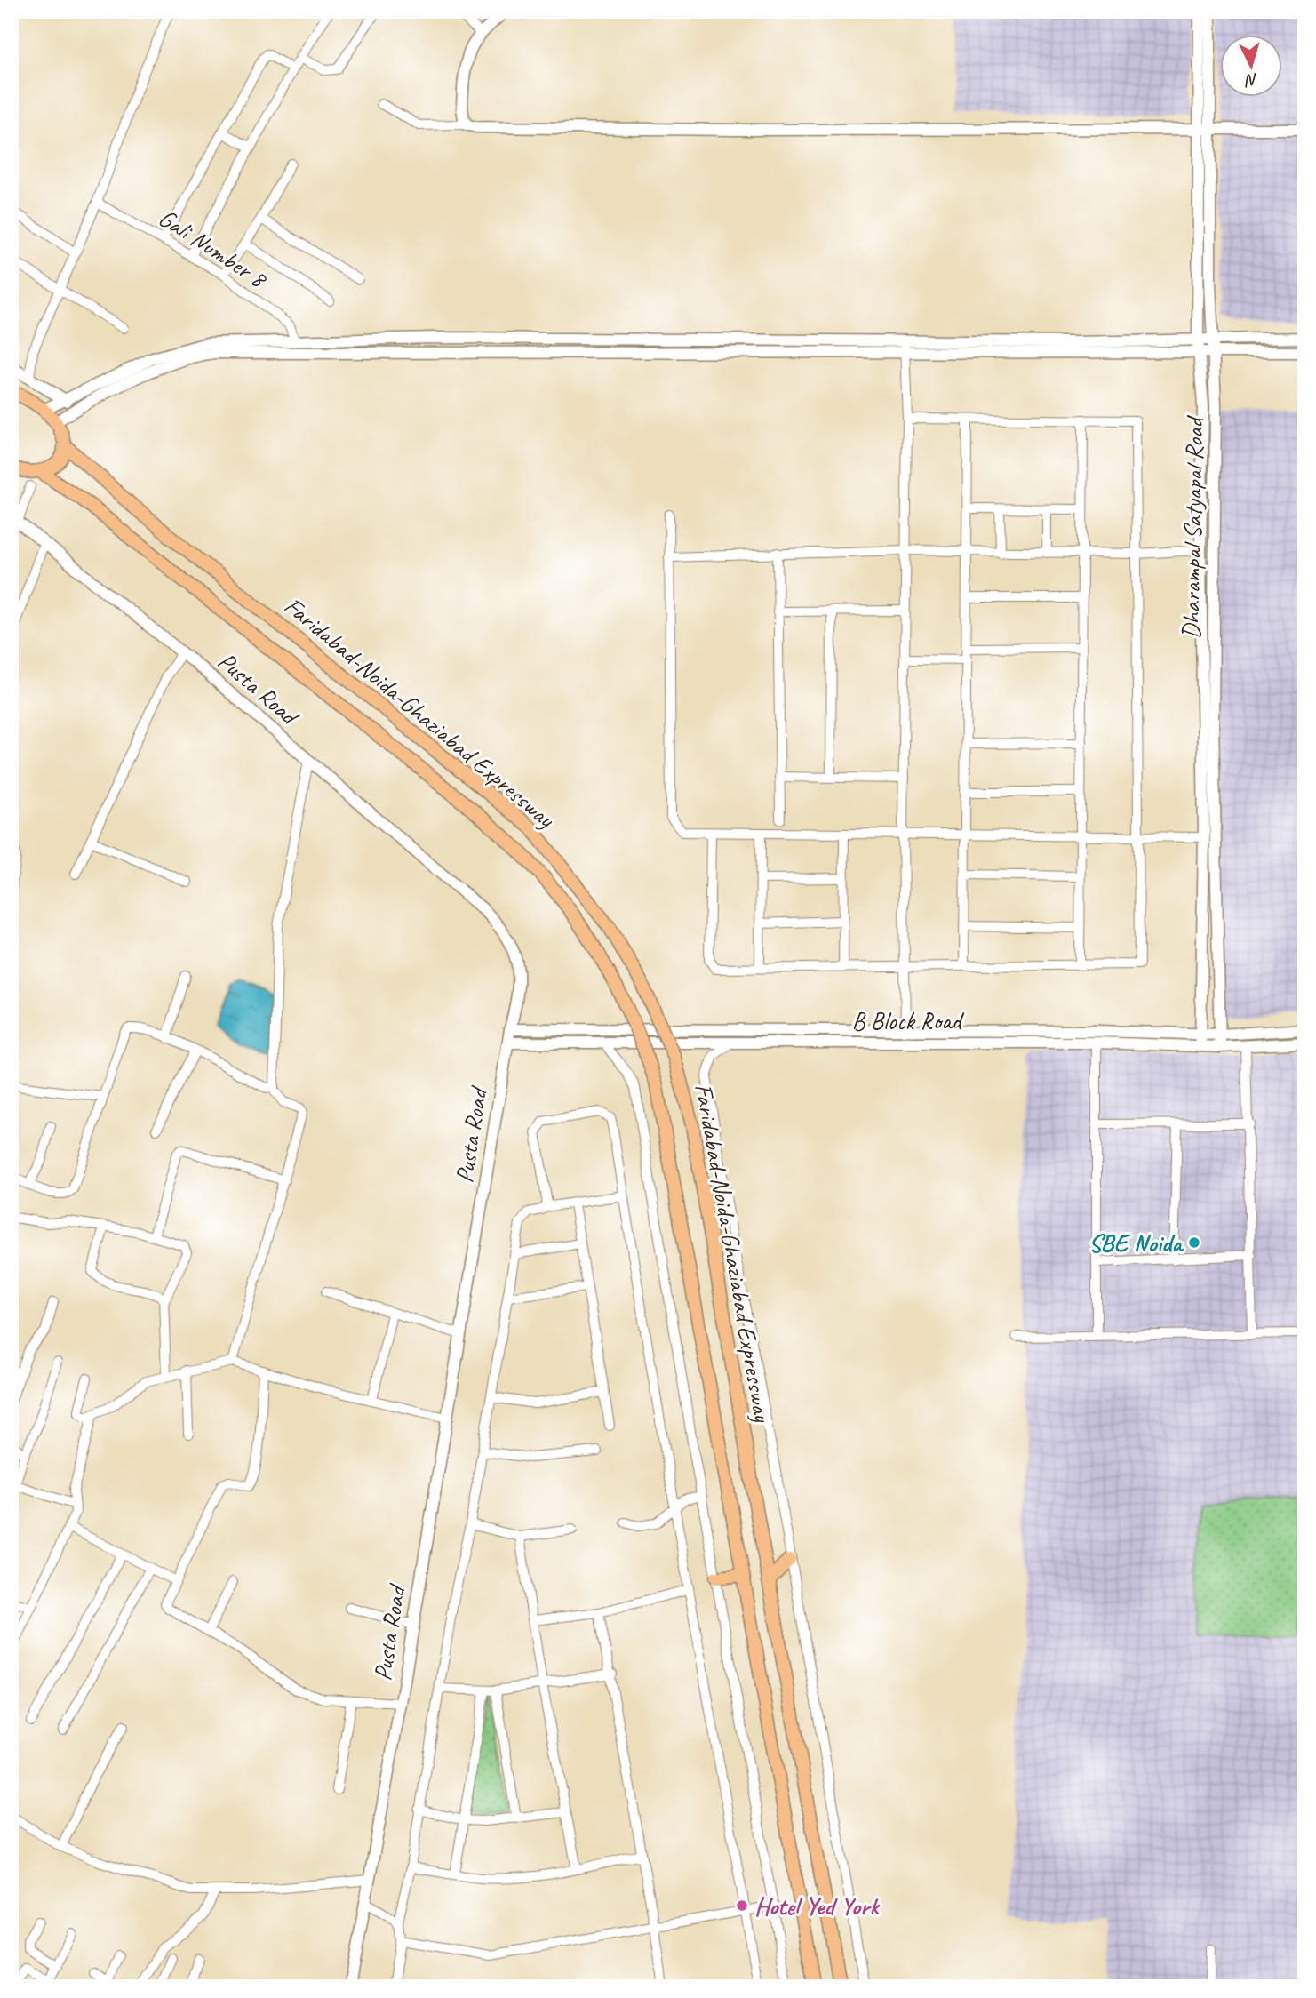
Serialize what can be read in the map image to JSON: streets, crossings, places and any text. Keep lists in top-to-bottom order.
{
  "streets": {
    "main road": ["Faridabad-Noida-Ghaziabad Expressway"],
    "street": [
      "Gali Number 8",
      "Dharampal Satyapal Road",
      "Pusta Road",
      "B Block Road"
    ]
  },
  "crossings": [
    ["Dharampal Satyapal Road", "B Block Road"],
    ["Pusta Road", "B Block Road"]
  ],
  "places": ["SBE Noida", "Hotel Yed York"],
  "north": "bottom"
}
